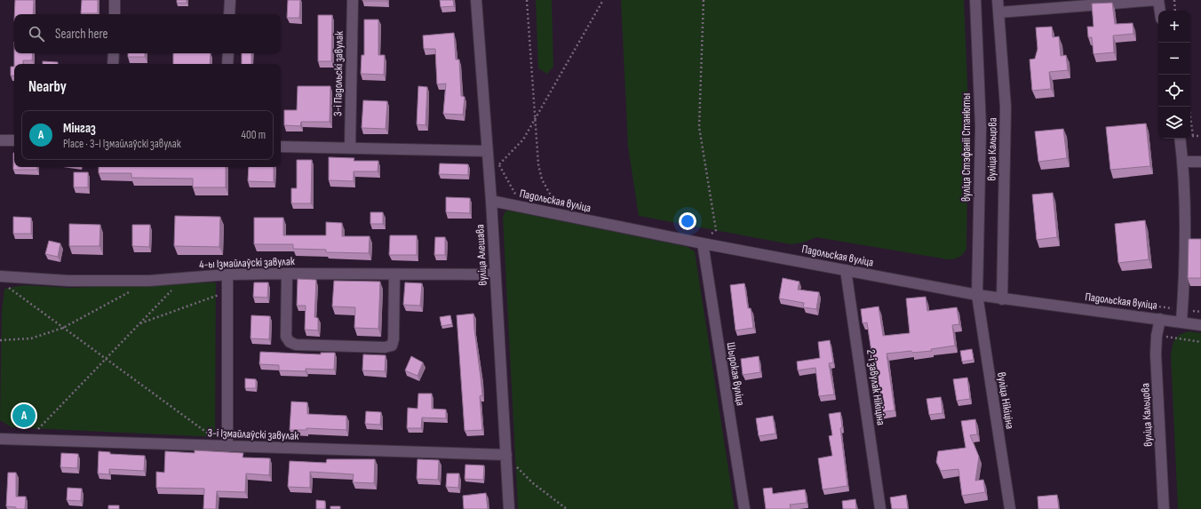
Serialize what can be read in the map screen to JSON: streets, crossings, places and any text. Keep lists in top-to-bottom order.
{
  "streets": {
    "street": [
      "3-і Падольскі завулак",
      "вуліца Стэфаніі Станюты",
      "вуліца Кальцова",
      "Падольская вуліца",
      "вуліца Алешава",
      "4-ы Ізмайлаўскі завулак",
      "Шырокая вуліца",
      "2-і завулак Нікіціна",
      "вуліца Нікіціна",
      "3-і Ізмайлаўскі завулак"
    ]
  },
  "crossings": [
    ["вуліца Стэфаніі Станюты", "Падольская вуліца"],
    ["вуліца Стэфаніі Станюты", "вуліца Нікіціна"],
    ["вуліца Кальцова", "Падольская вуліца"],
    ["Падольская вуліца", "вуліца Алешава"],
    ["Падольская вуліца", "Шырокая вуліца"],
    ["Падольская вуліца", "2-і завулак Нікіціна"],
    ["Падольская вуліца", "вуліца Нікіціна"],
    ["вуліца Алешава", "4-ы Ізмайлаўскі завулак"],
    ["вуліца Алешава", "3-і Ізмайлаўскі завулак"]
  ],
  "page": {
    "map_buttons": ["+", "−"],
    "search": "Search here",
    "heading": "Nearby",
    "list": [
      {
        "mark": "A",
        "name": "Мінгаз",
        "note": "Place · 3-і Ізмайлаўскі завулак",
        "value": "400 m"
      }
    ],
    "pins": "A"
  }
}
